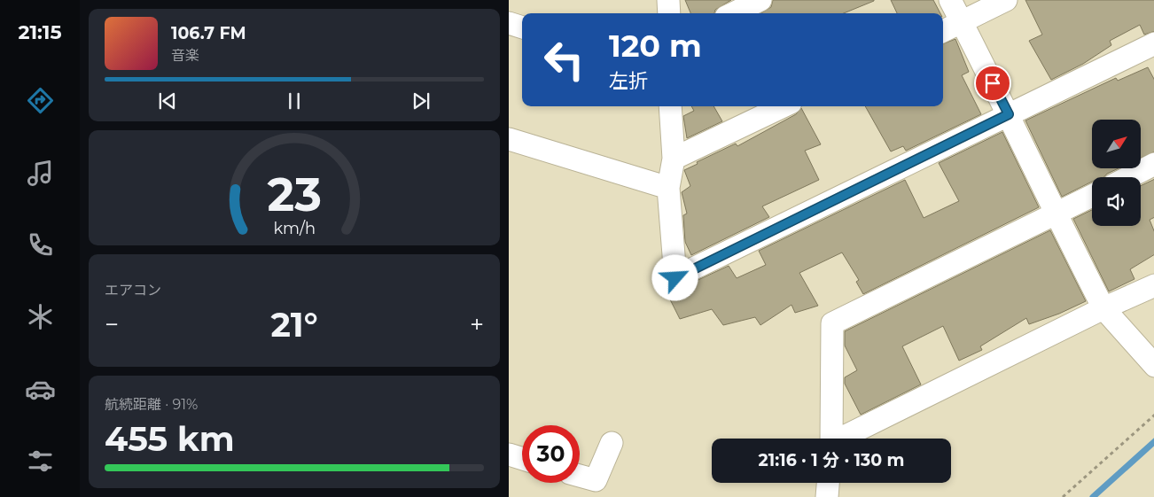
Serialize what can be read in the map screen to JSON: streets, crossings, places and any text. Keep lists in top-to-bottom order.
{
  "north": "top right",
  "page": {
    "tabs": "21:15",
    "turn": ["120 m", "左折"],
    "song": ["106.7 FM", "音楽"],
    "tile": [
      "エアコン",
      ["航続距離 · 91%", "455 km"]
    ],
    "heat": ["−", "21°", "+"],
    "limit": "30",
    "trip": "21:16 · 1 分 · 130 m",
    "gauge": ["23", "km/h"]
  }
}
